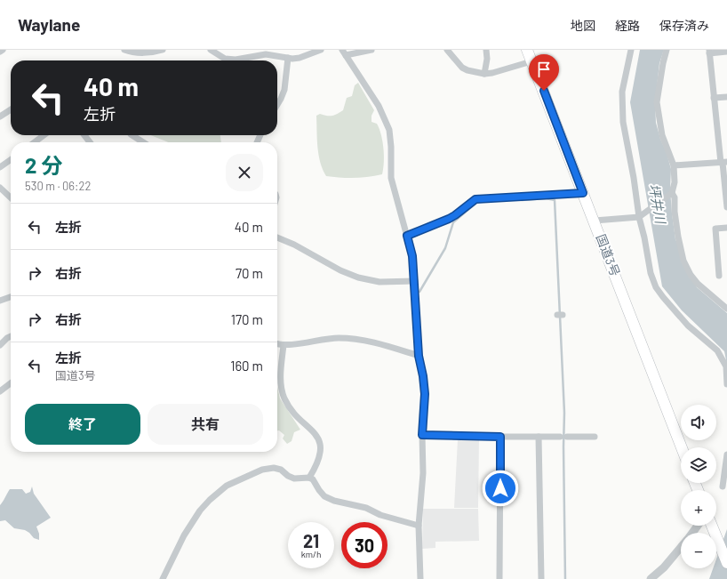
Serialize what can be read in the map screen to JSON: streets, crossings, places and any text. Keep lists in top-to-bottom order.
{
  "streets": {
    "highway": ["国道3号"]
  },
  "water": ["坪井川"],
  "page": {
    "header": "Waylane",
    "nav": ["地図", "経路", "保存済み"],
    "turn": ["40 m", "左折"],
    "heading": ["2 分", "530 m · 06:22"],
    "list": [
      {
        "name": "左折",
        "value": "40 m"
      },
      {
        "name": "右折",
        "value": "70 m"
      },
      {
        "name": "右折",
        "value": "170 m"
      },
      {
        "name": "左折",
        "note": "国道3号",
        "value": "160 m"
      }
    ],
    "buttons": ["終了", "共有"],
    "map_buttons": ["+", "−"],
    "speed": "21 km/h",
    "limit": "30"
  }
}
